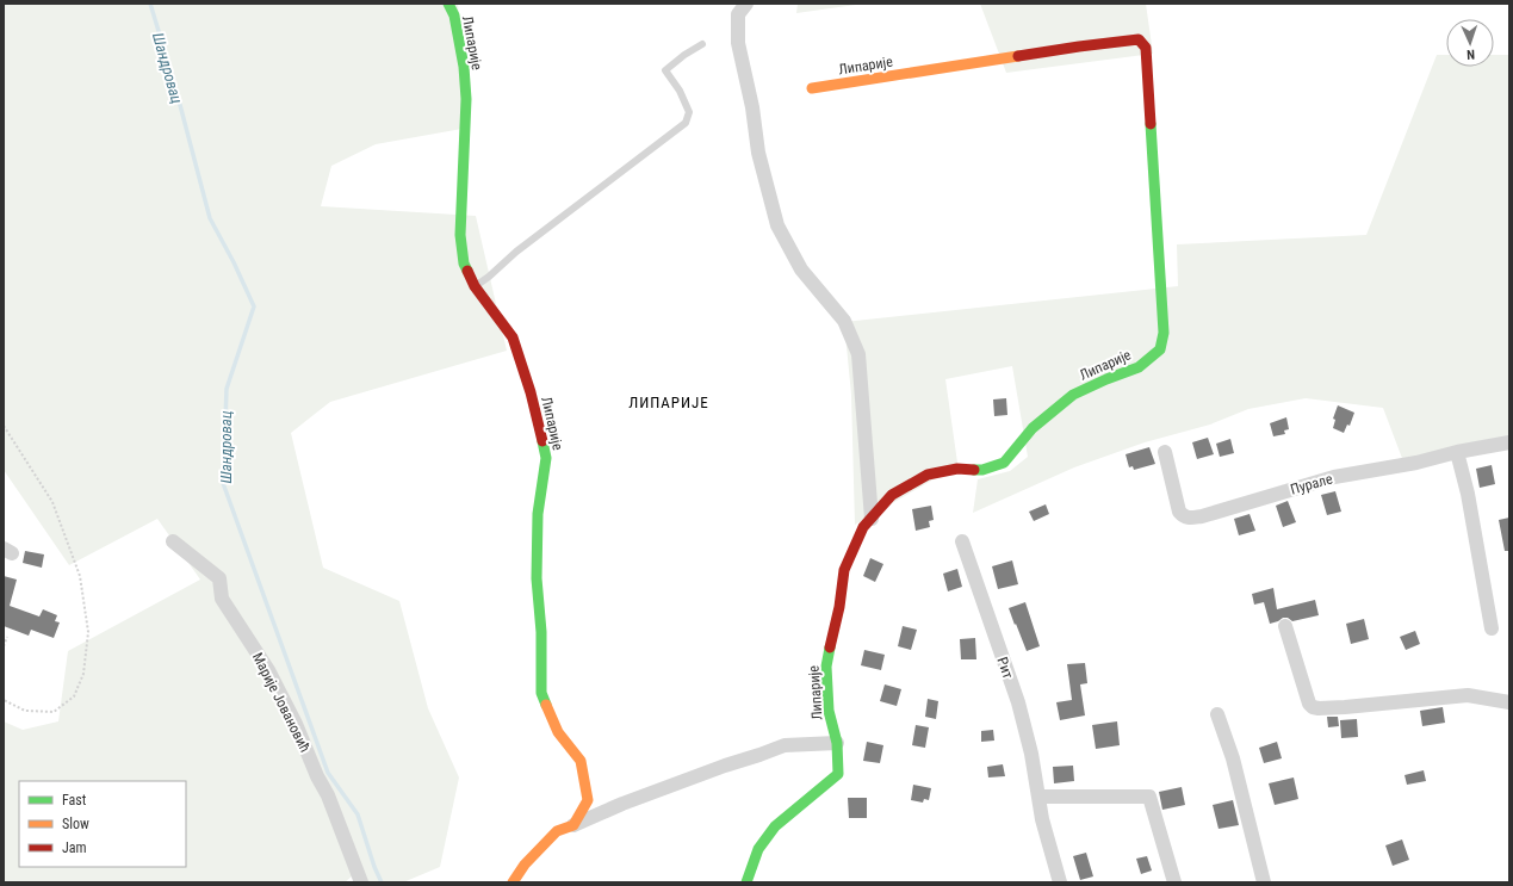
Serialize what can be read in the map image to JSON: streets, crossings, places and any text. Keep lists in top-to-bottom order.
{
  "streets": {
    "street": [
      "Липарије",
      "Пурале",
      "Рит",
      "Марије Јовановић"
    ]
  },
  "districts": ["ЛИПАРИЈЕ"],
  "water": ["Шандровац"],
  "legend": ["Fast", "Slow", "Jam"],
  "north": "bottom"
}
